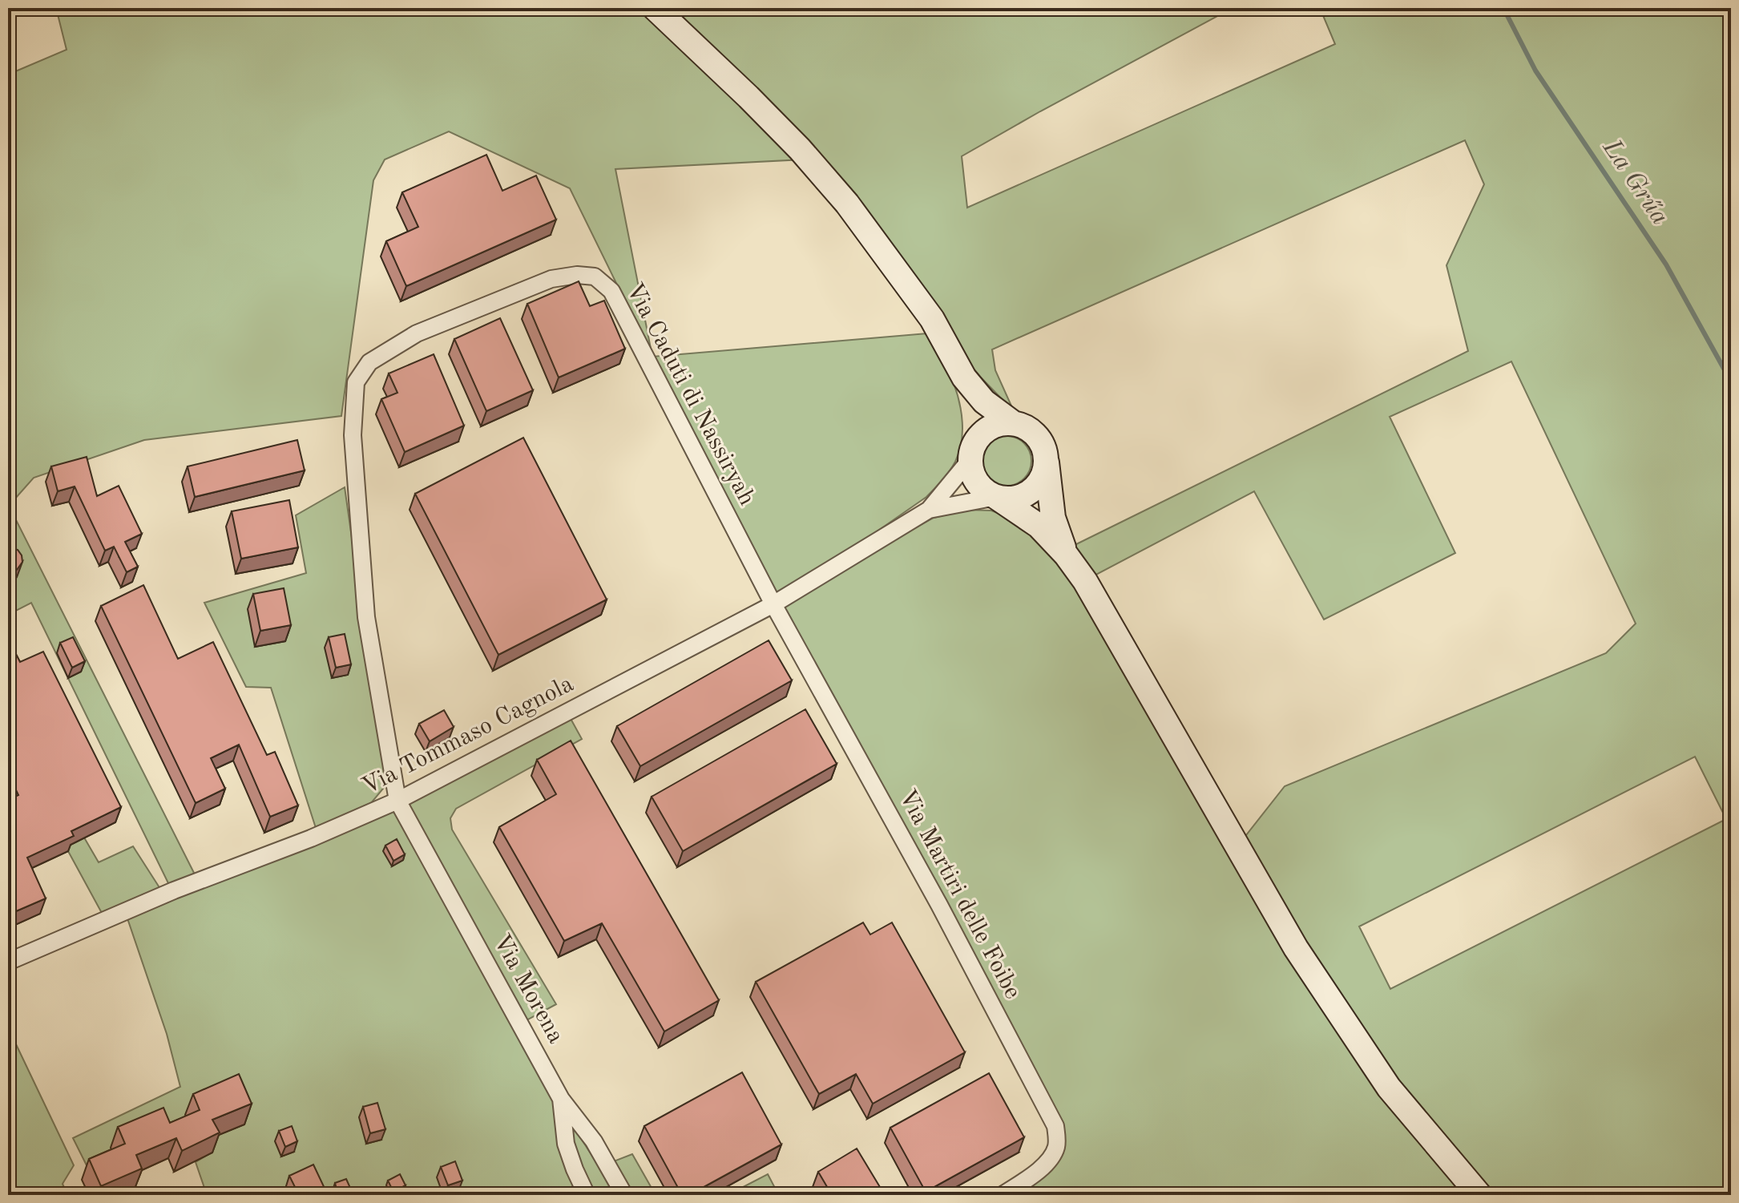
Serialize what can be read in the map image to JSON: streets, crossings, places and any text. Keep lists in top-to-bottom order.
{
  "streets": {
    "street": [
      "Via Caduti di Nassiryah",
      "Via Tommaso Cagnola",
      "Via Martiri delle Foibe",
      "Via Morena"
    ]
  },
  "crossings": [
    ["Via Caduti di Nassiryah", "Via Tommaso Cagnola"],
    ["Via Caduti di Nassiryah", "Via Martiri delle Foibe"],
    ["Via Caduti di Nassiryah", "Via Morena"],
    ["Via Tommaso Cagnola", "Via Martiri delle Foibe"],
    ["Via Tommaso Cagnola", "Via Morena"]
  ],
  "water": ["La Grűa"]
}
